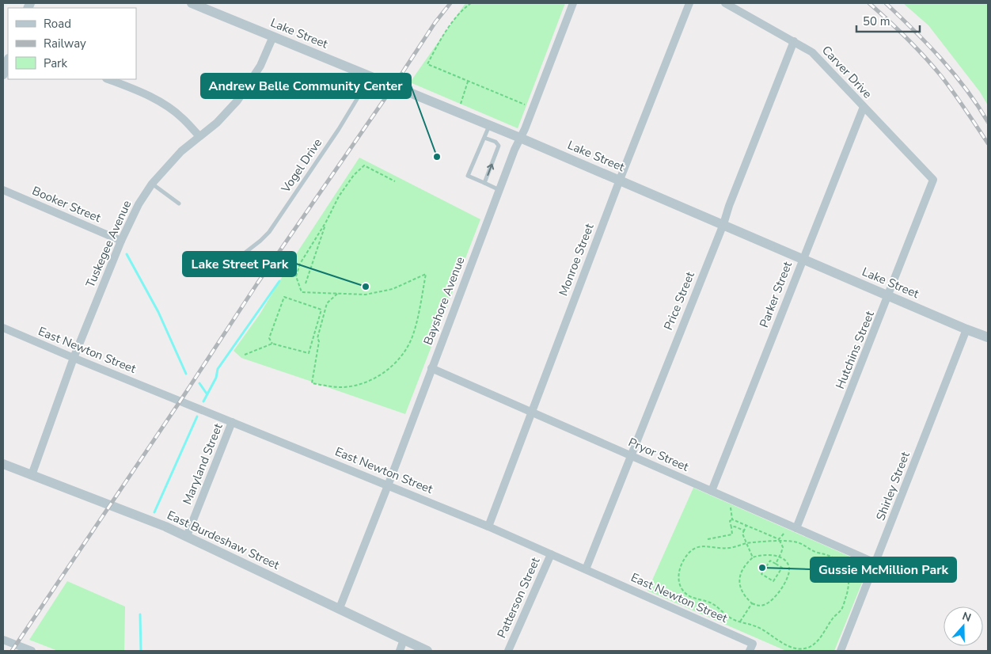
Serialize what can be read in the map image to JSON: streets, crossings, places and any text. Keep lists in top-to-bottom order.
{
  "streets": {
    "street": [
      "Lake Street",
      "Carver Drive",
      "Booker Street",
      "Tuskegee Avenue",
      "Monroe Street",
      "Parker Street",
      "Bayshore Avenue",
      "Price Street",
      "East Newton Street",
      "Hutchins Street",
      "Pryor Street",
      "Maryland Street",
      "Shirley Street",
      "East Burdeshaw Street",
      "Patterson Street"
    ],
    "lane": ["Vogel Drive"]
  },
  "crossings": [
    ["Lake Street", "Vogel Drive"],
    ["Lake Street", "Tuskegee Avenue"],
    ["Lake Street", "Monroe Street"],
    ["Lake Street", "Parker Street"],
    ["Lake Street", "Bayshore Avenue"],
    ["Lake Street", "Price Street"],
    ["Lake Street", "Hutchins Street"],
    ["Lake Street", "Shirley Street"],
    ["Carver Drive", "Parker Street"],
    ["Carver Drive", "Price Street"],
    ["Carver Drive", "Hutchins Street"],
    ["Booker Street", "Tuskegee Avenue"],
    ["Tuskegee Avenue", "East Newton Street"],
    ["Tuskegee Avenue", "East Burdeshaw Street"],
    ["Monroe Street", "East Newton Street"],
    ["Monroe Street", "Pryor Street"],
    ["Parker Street", "Pryor Street"],
    ["Bayshore Avenue", "East Newton Street"],
    ["Bayshore Avenue", "Pryor Street"],
    ["Bayshore Avenue", "East Burdeshaw Street"],
    ["Price Street", "East Newton Street"],
    ["Price Street", "Pryor Street"],
    ["East Newton Street", "Maryland Street"],
    ["East Newton Street", "Patterson Street"],
    ["Hutchins Street", "Pryor Street"],
    ["Pryor Street", "Shirley Street"],
    ["Maryland Street", "East Burdeshaw Street"]
  ],
  "places": ["Andrew Belle Community Center", "Lake Street Park", "Gussie McMillion Park"],
  "legend": ["Road", "Railway", "Park"],
  "scale_bar": "50 m",
  "north": "top"
}
